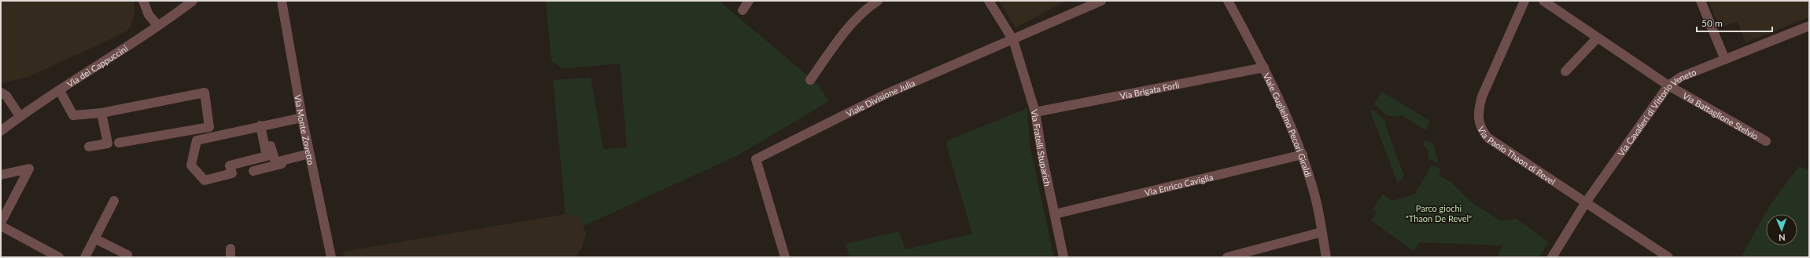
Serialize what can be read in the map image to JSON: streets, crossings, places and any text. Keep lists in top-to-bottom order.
{
  "streets": {
    "street": [
      "Via dei Cappuccini",
      "Via Brigata Forlì",
      "Viale Divisione Julia",
      "Via Cavalieri di Vittorio Veneto",
      "Via Battaglione Stelvio",
      "Viale Guglielmo Pecori Giraldi",
      "Via Monte Zovetto",
      "Via Fratelli Stuparich",
      "Via Paolo Thaon di Revel",
      "Via Enrico Caviglia"
    ]
  },
  "crossings": [
    ["Via Brigata Forlì", "Viale Guglielmo Pecori Giraldi"],
    ["Via Brigata Forlì", "Via Fratelli Stuparich"],
    ["Viale Divisione Julia", "Via Fratelli Stuparich"],
    ["Via Cavalieri di Vittorio Veneto", "Via Battaglione Stelvio"],
    ["Via Cavalieri di Vittorio Veneto", "Via Paolo Thaon di Revel"],
    ["Viale Guglielmo Pecori Giraldi", "Via Enrico Caviglia"],
    ["Via Fratelli Stuparich", "Via Enrico Caviglia"]
  ],
  "parks": ["Parco giochi \"Thaon De Revel\""],
  "scale_bar": "50 m",
  "north": "bottom"
}
